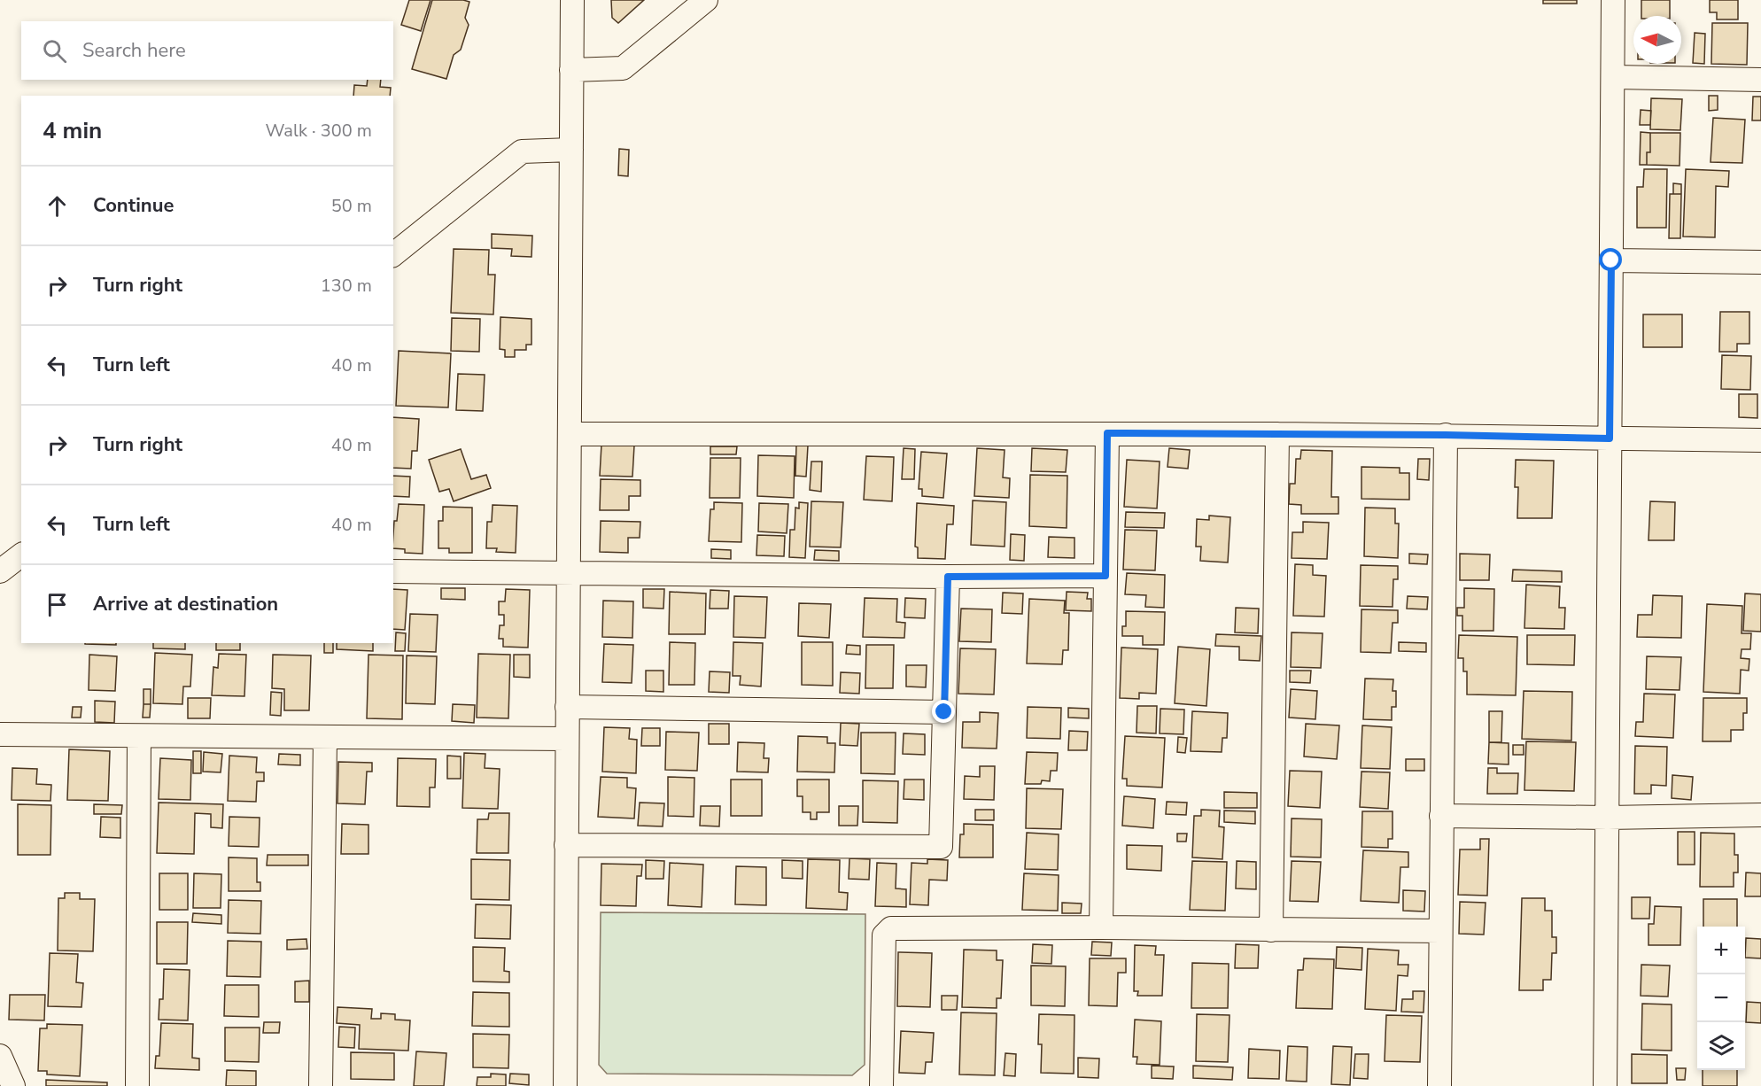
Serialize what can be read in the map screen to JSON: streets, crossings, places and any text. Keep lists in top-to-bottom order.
{
  "north": "left",
  "page": {
    "search": "Search here",
    "heading": ["4 min", "Walk · 300 m"],
    "list": [
      ["Continue", "50 m"],
      ["Turn right", "130 m"],
      ["Turn left", "40 m"],
      ["Turn right", "40 m"],
      ["Turn left", "40 m"],
      "Arrive at destination"
    ],
    "map_buttons": ["+", "−"]
  }
}
